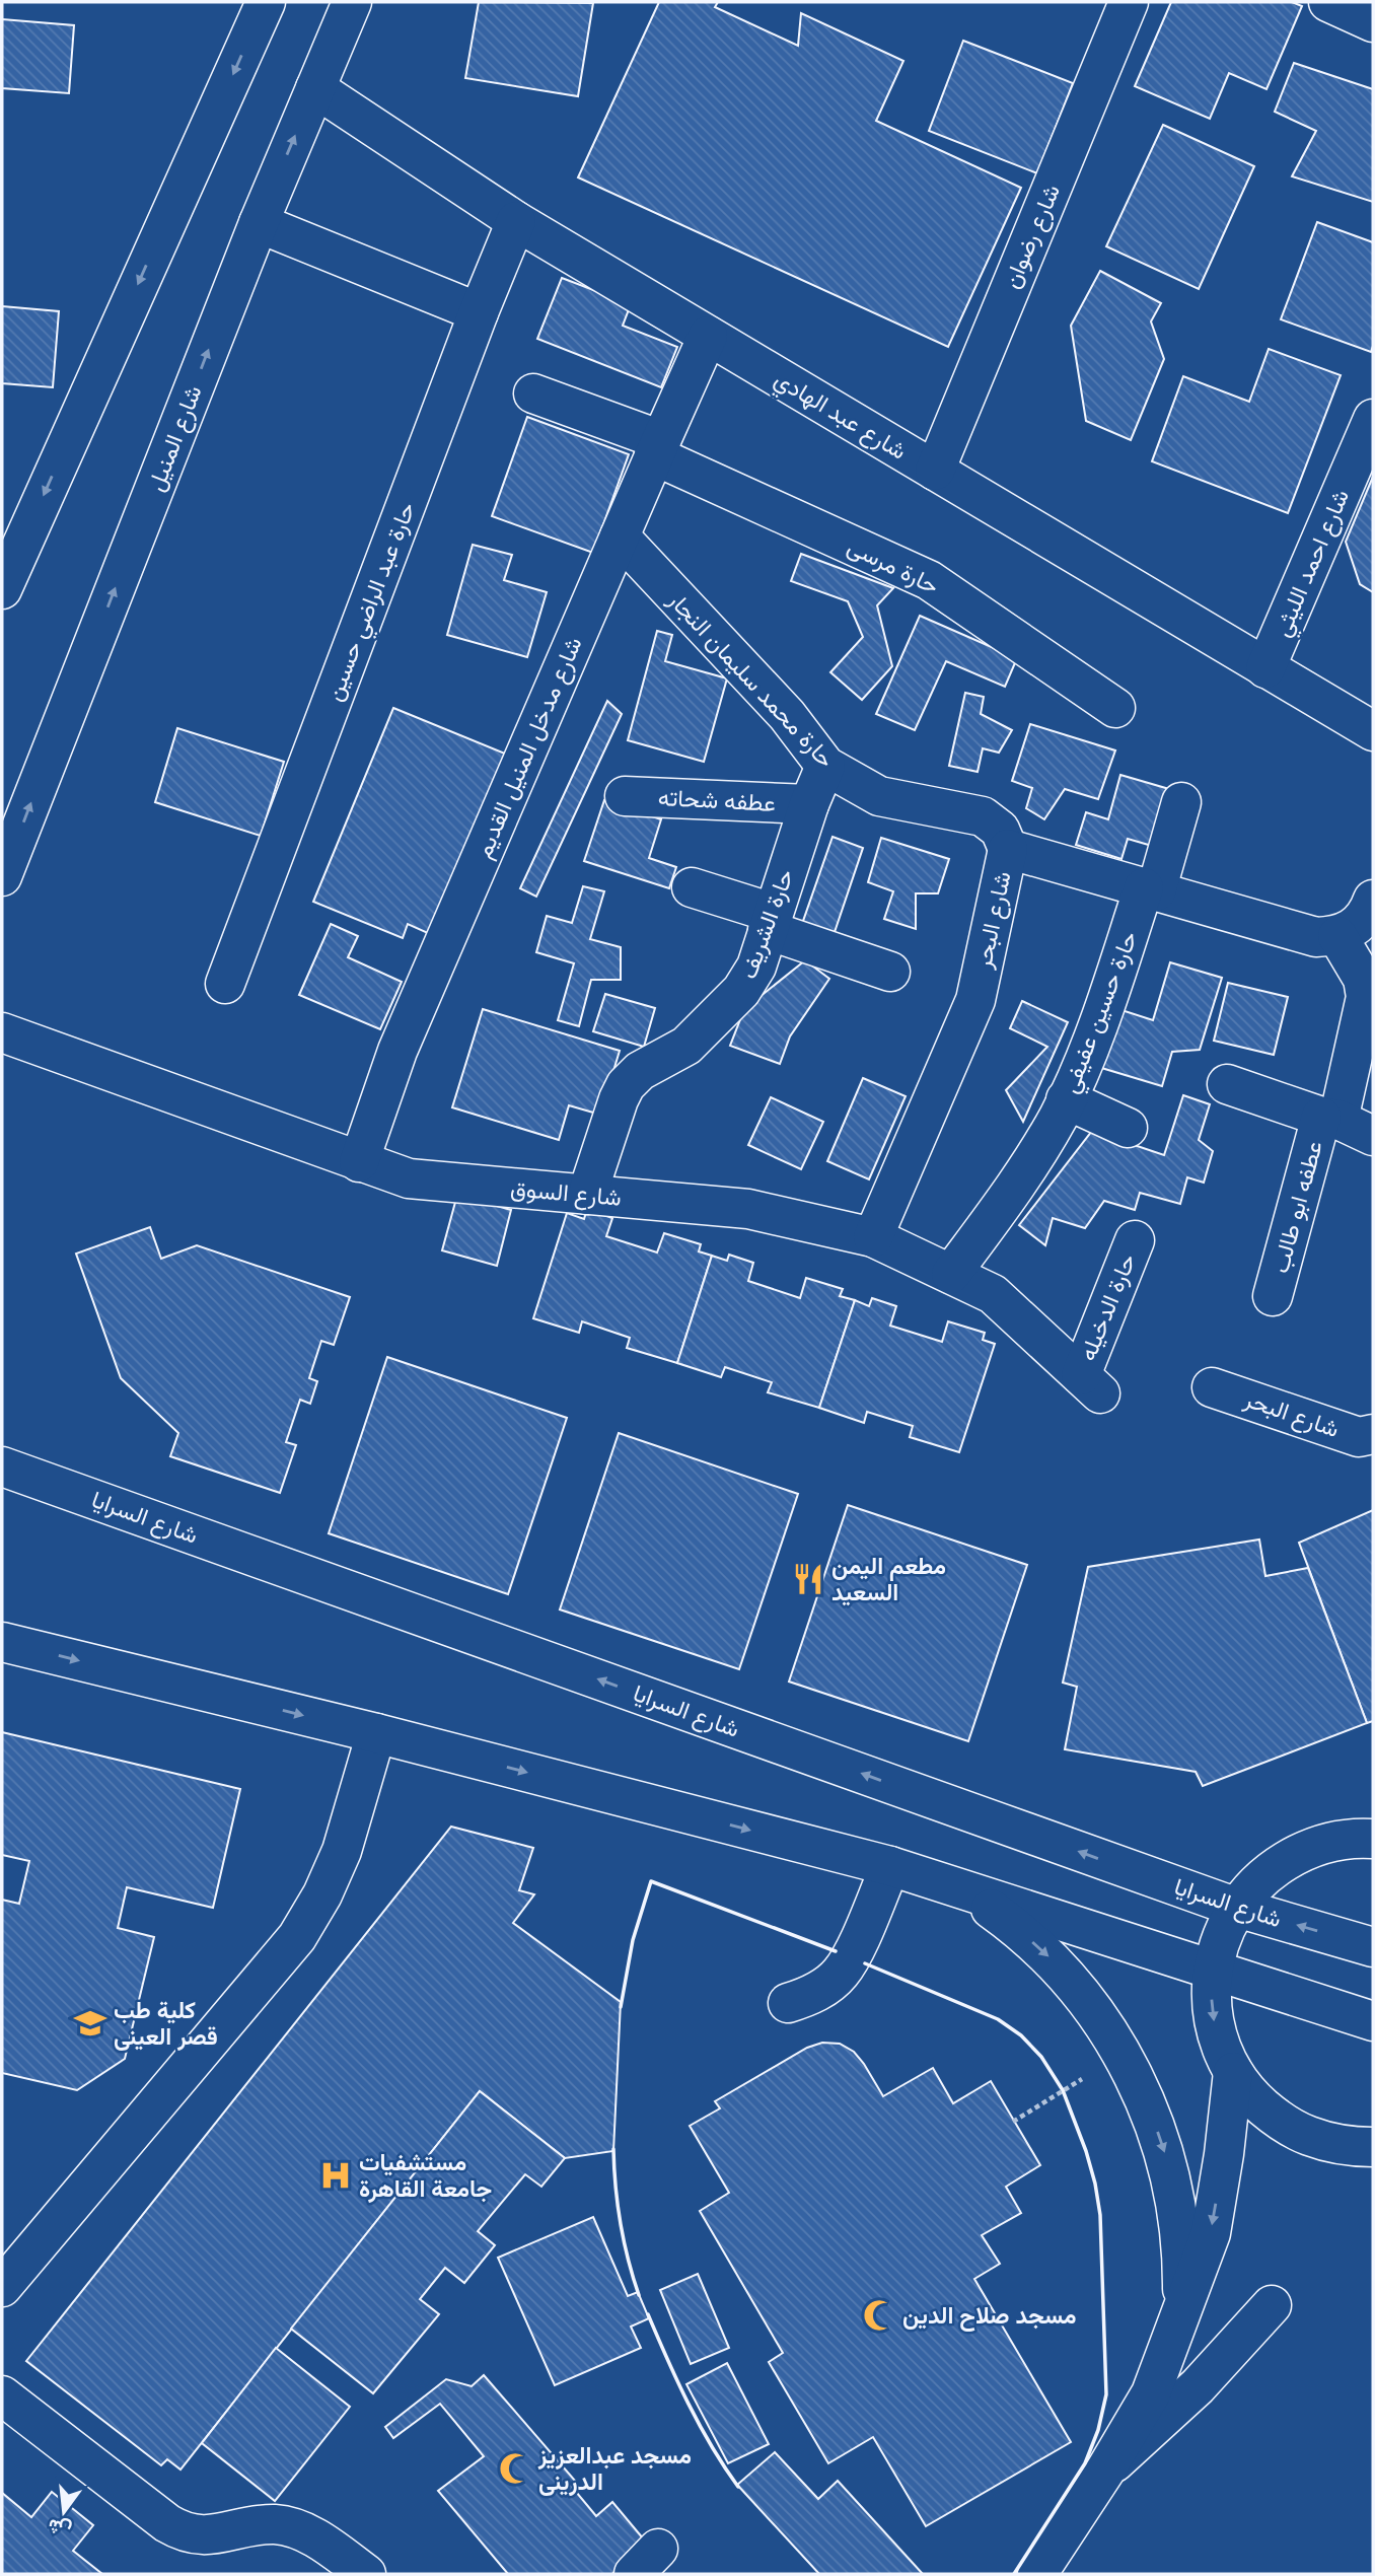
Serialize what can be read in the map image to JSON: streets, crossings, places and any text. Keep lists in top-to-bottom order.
{
  "streets": {
    "street": [
      "شارع رضوان",
      "شارع عبد الهادي",
      "شارع المنيل",
      "شارع احمد الليثي",
      "حارة مرسى",
      "حارة عبد الراضي حسين",
      "حارة محمد سليمان النجار",
      "شارع مدخل المنيل القديم",
      "عطفه شحاته",
      "شارع البحر",
      "حارة الشريف",
      "حارة حسين عفيفي",
      "شارع السوق",
      "عطفه ابو طالب",
      "حارة الدخيله",
      "شارع السرايا"
    ]
  },
  "crossings": [
    ["شارع رضوان", "شارع عبد الهادي"],
    ["شارع عبد الهادي", "شارع المنيل"],
    ["شارع عبد الهادي", "شارع احمد الليثي"],
    ["شارع عبد الهادي", "حارة عبد الراضي حسين"],
    ["شارع عبد الهادي", "شارع مدخل المنيل القديم"],
    ["حارة مرسى", "شارع مدخل المنيل القديم"],
    ["حارة محمد سليمان النجار", "شارع مدخل المنيل القديم"],
    ["حارة محمد سليمان النجار", "شارع البحر"],
    ["حارة محمد سليمان النجار", "حارة الشريف"],
    ["شارع مدخل المنيل القديم", "شارع السوق"],
    ["عطفه شحاته", "حارة الشريف"],
    ["شارع البحر", "حارة حسين عفيفي"],
    ["شارع البحر", "شارع السوق"],
    ["شارع البحر", "عطفه ابو طالب"],
    ["حارة الشريف", "شارع السوق"],
    ["حارة حسين عفيفي", "شارع السوق"],
    ["شارع السوق", "حارة الدخيله"]
  ],
  "places": {
    "restaurant": ["مطعم اليمن السعيد"],
    "school or university": ["كلية طب قصر العينى"],
    "hospital": ["مستشفيات جامعة القاهرة"],
    "mosque": ["مسجد صلاح الدين", "مسجد عبدالعزيز الدرينى"]
  },
  "north": "bottom"
}
